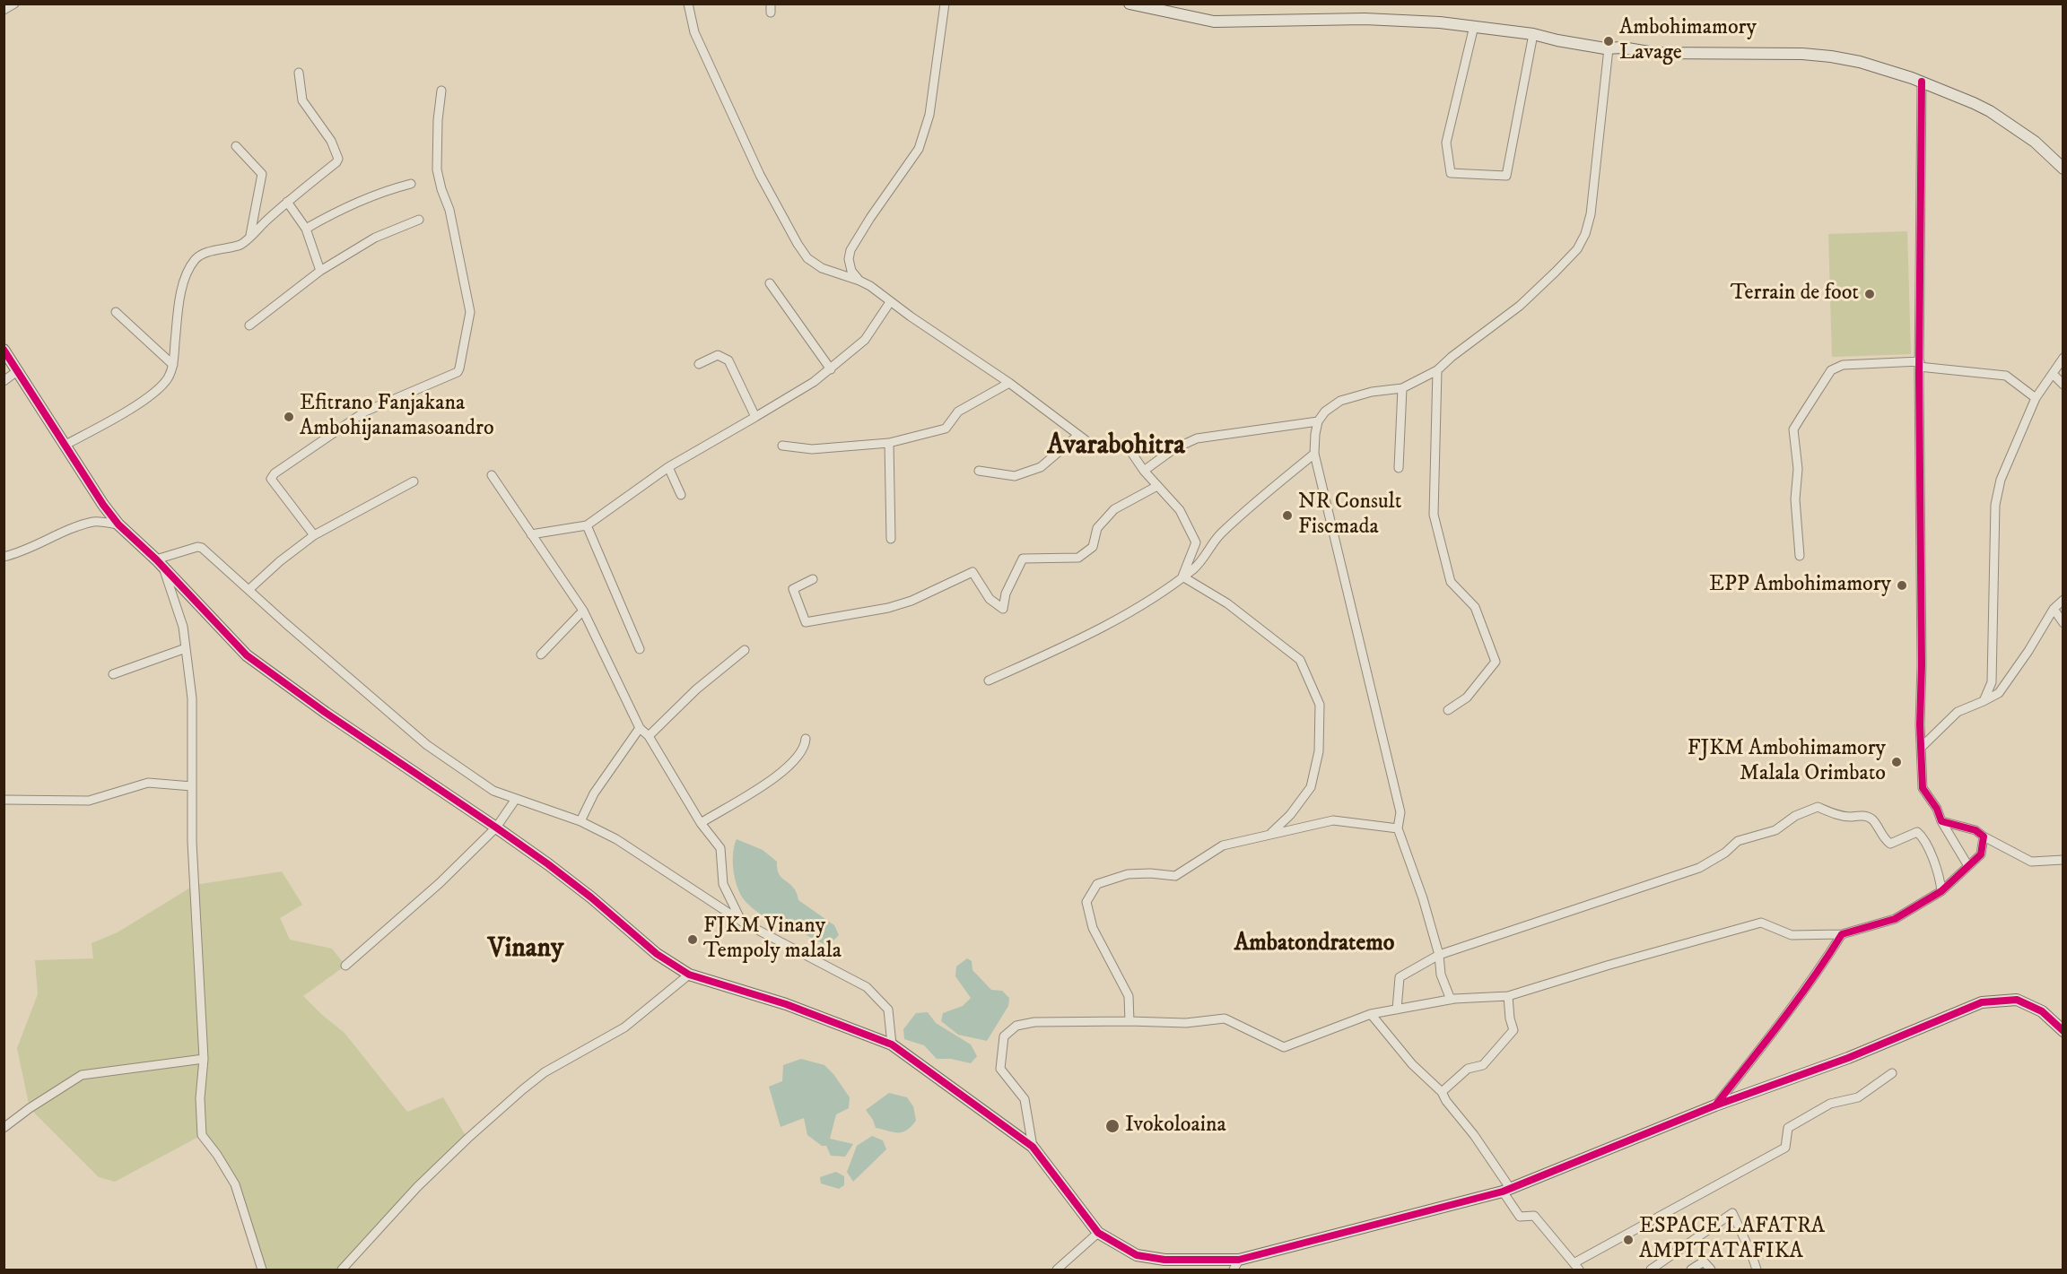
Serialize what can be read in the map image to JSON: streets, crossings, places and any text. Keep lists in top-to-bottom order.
{
  "districts": ["Avarabohitra", "Ambatondratemo", "Vinany"],
  "places": [
    "Ambohimamory Lavage",
    "Terrain de foot",
    "Efitrano Fanjakana Ambohijanamasoandro",
    "NR Consult Fiscmada",
    "EPP Ambohimamory",
    "FJKM Ambohimamory Malala Orimbato",
    "FJKM Vinany Tempoly malala",
    "Ivokoloaina",
    "ESPACE LAFATRA AMPITATAFIKA"
  ]
}
